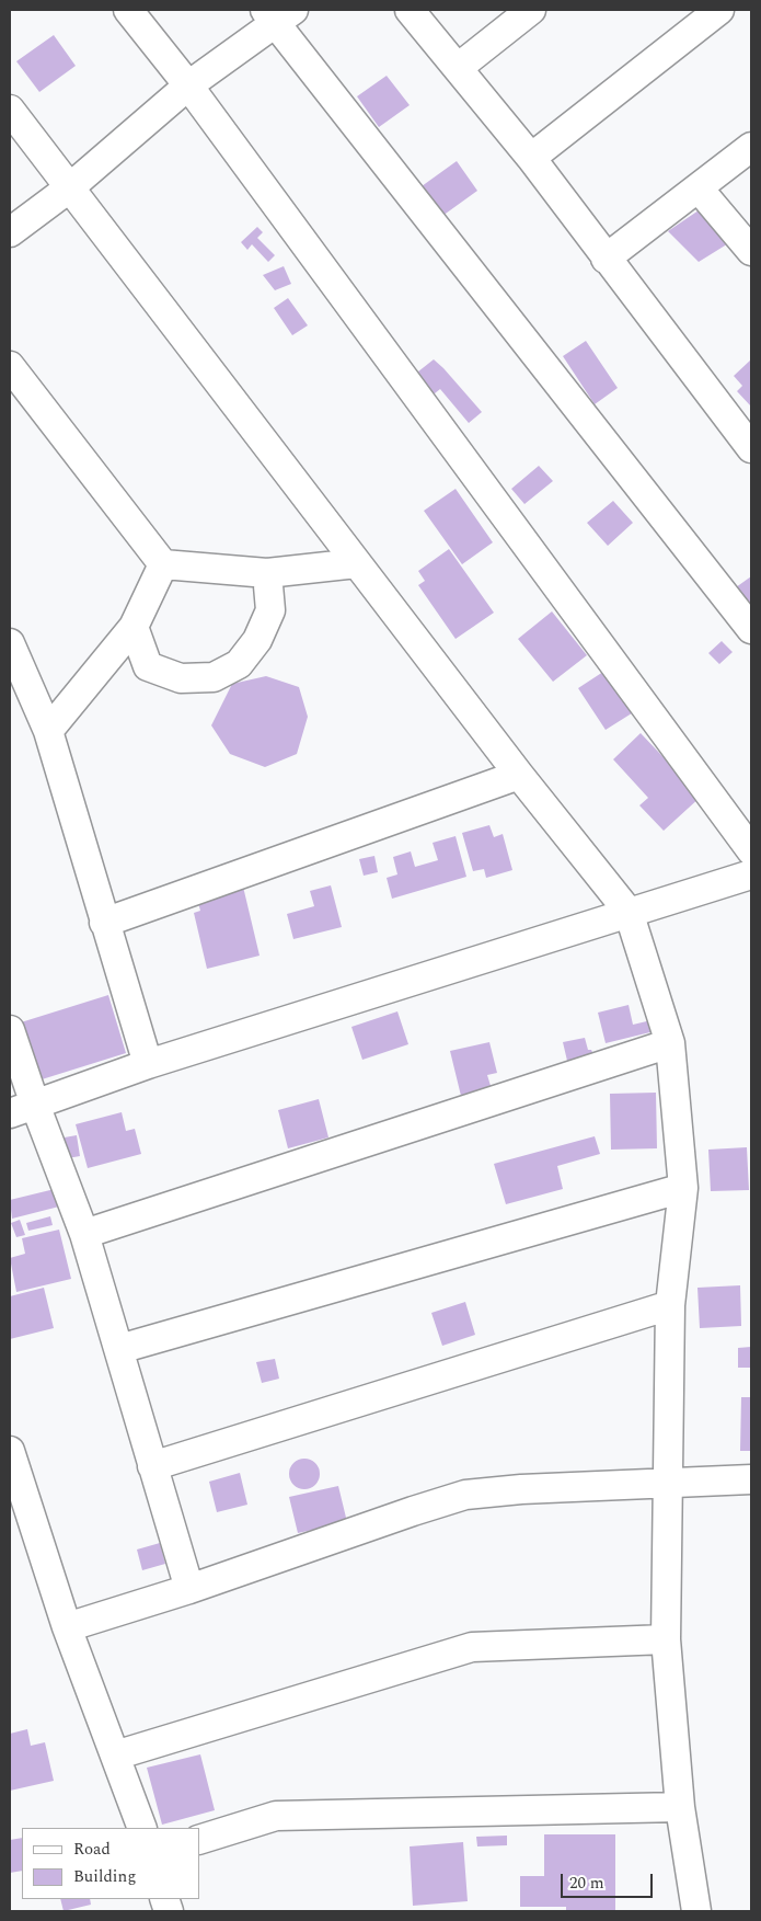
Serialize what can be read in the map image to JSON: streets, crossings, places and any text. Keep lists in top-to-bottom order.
{
  "legend": ["Road", "Building"],
  "scale_bar": "20 m"
}
